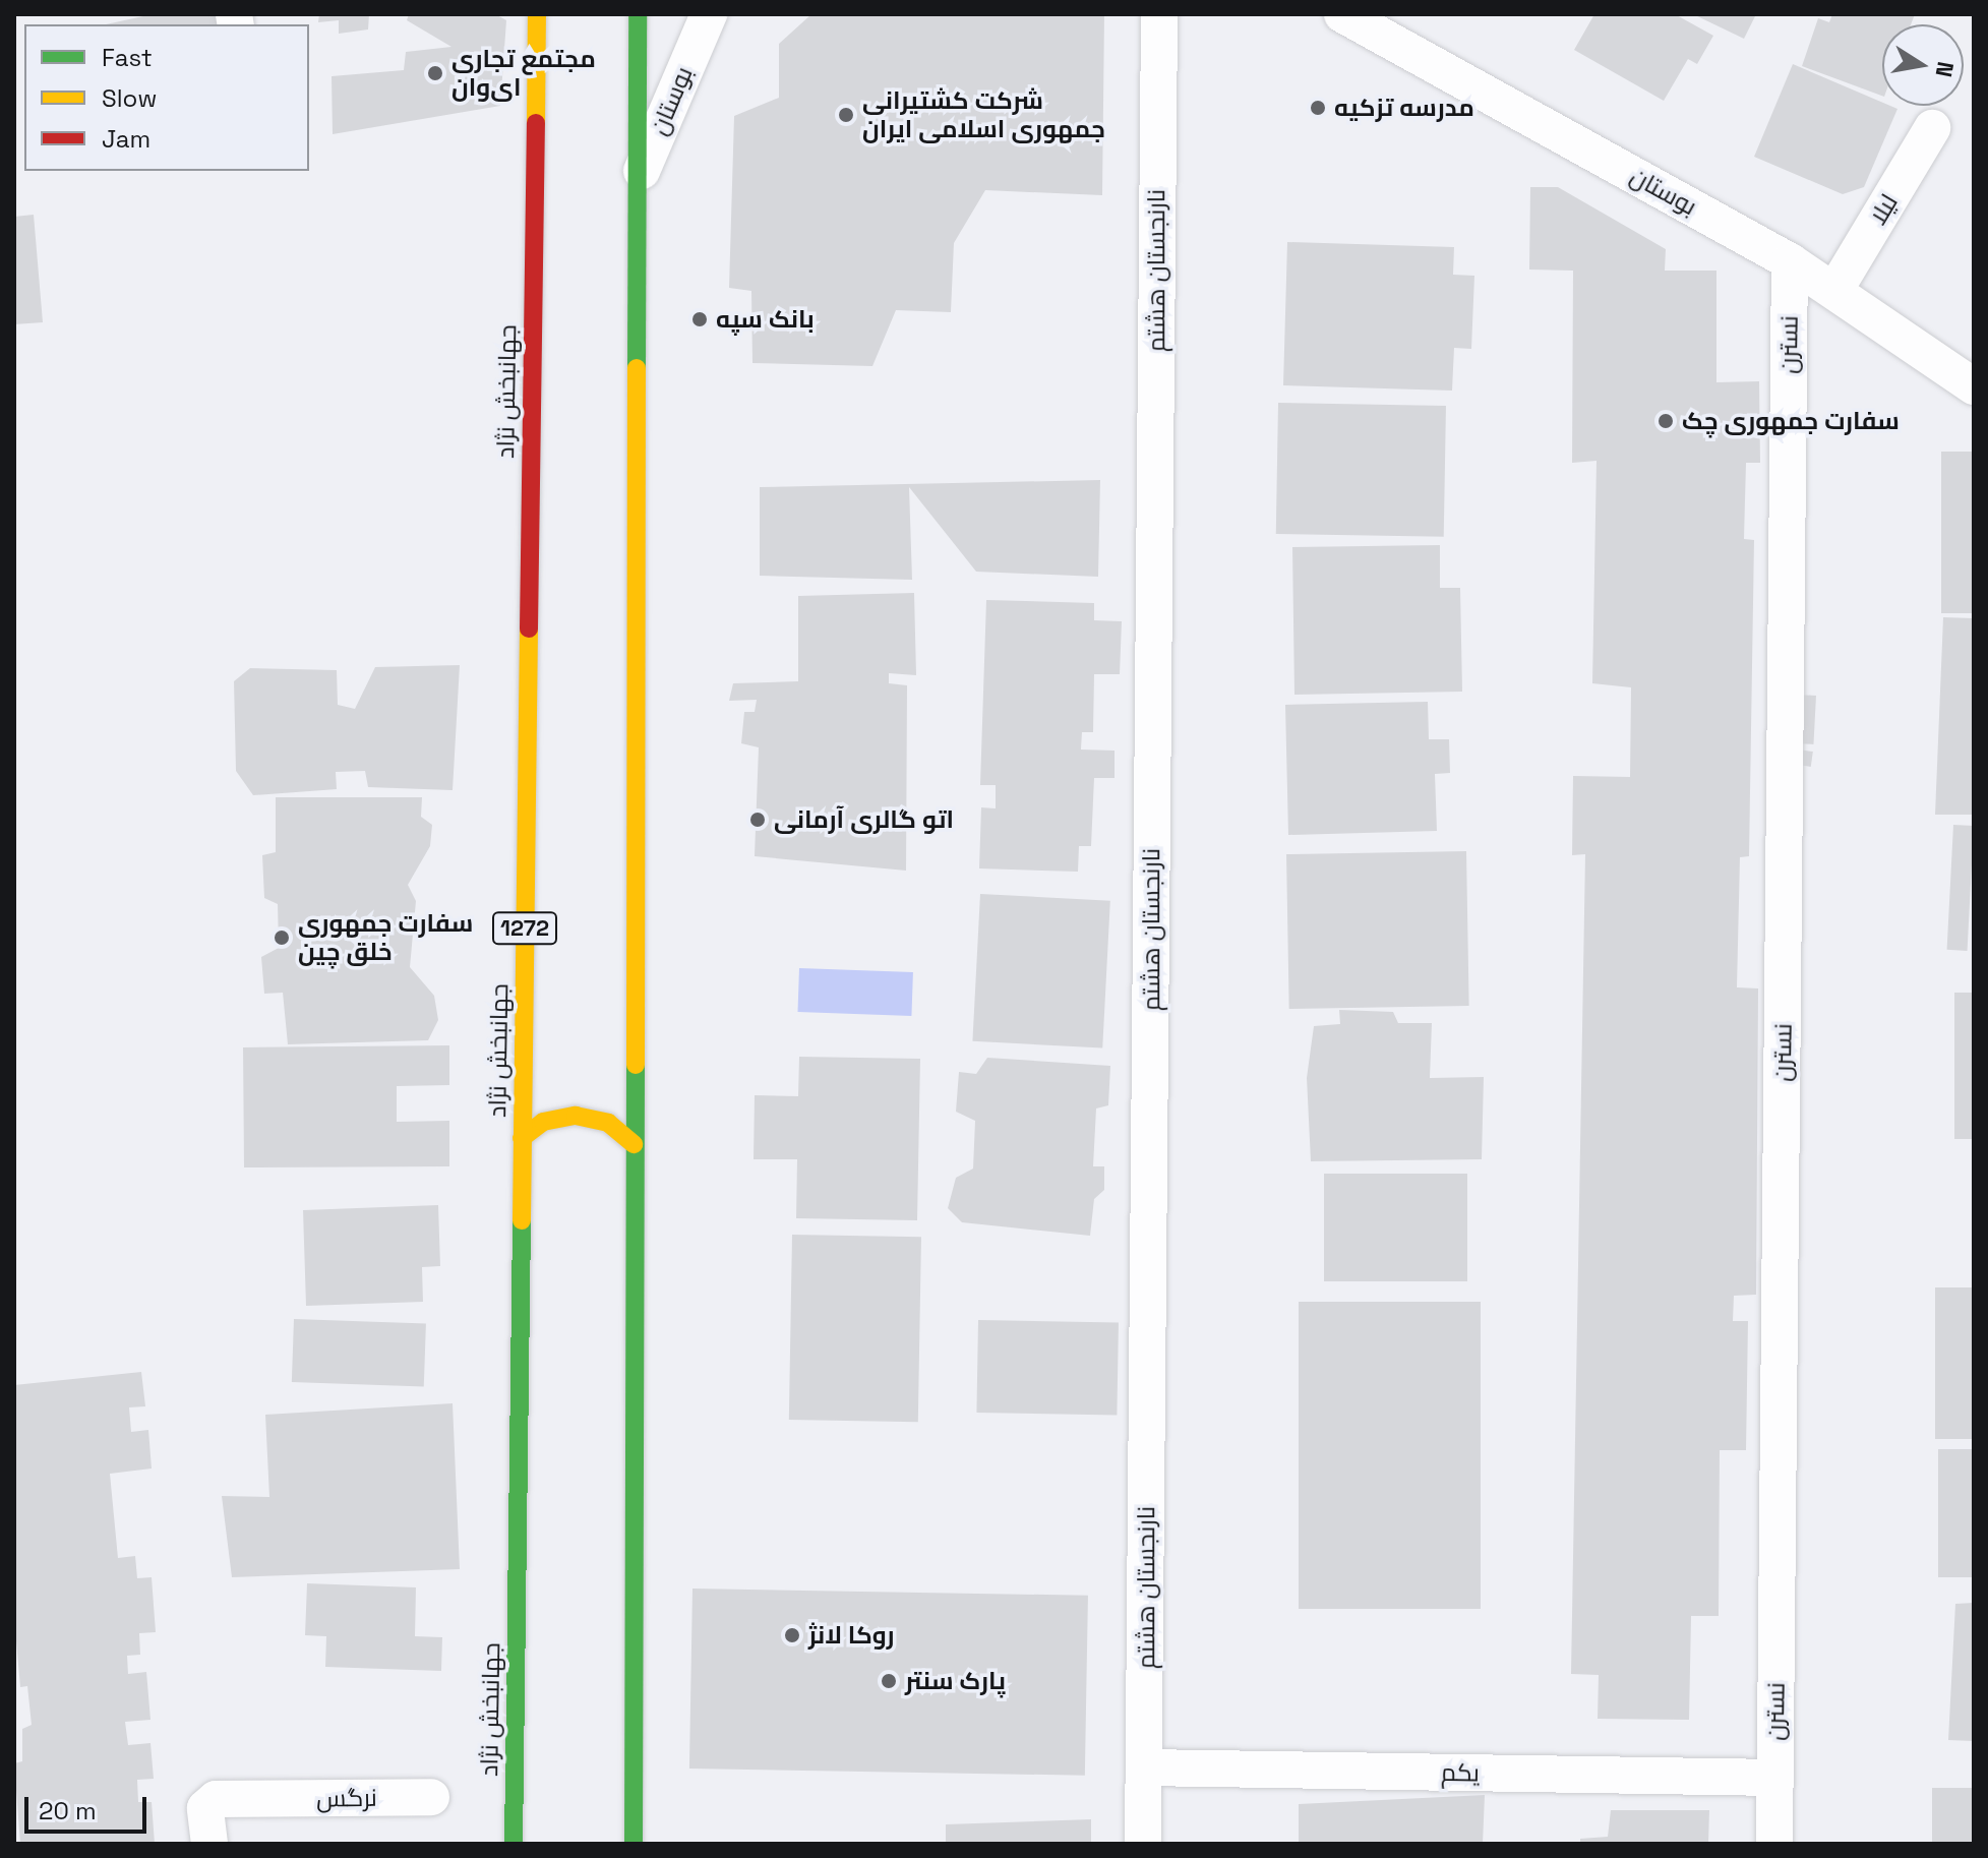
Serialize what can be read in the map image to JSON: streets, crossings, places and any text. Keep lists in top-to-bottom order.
{
  "streets": {
    "main road": ["جهانبخش نژاد", "1272"],
    "street": [
      "بوستان",
      "لیلا",
      "نارنجستان هشتم",
      "نسترن",
      "یکم",
      "نرگس"
    ]
  },
  "crossings": [
    ["بوستان", "لیلا"],
    ["بوستان", "نسترن"],
    ["نارنجستان هشتم", "یکم"],
    ["نسترن", "یکم"]
  ],
  "places": [
    "مجتمع تجاری ای‌وان",
    "مدرسه تزکیه",
    "شرکت کشتیرانی جمهوری اسلامی ایران",
    "بانک سپه",
    "سفارت جمهوری چک",
    "اتو گالری آرمانی",
    "سفارت جمهوری خلق چین",
    "روکا لانژ",
    "پارک سنتر"
  ],
  "legend": ["Fast", "Slow", "Jam"],
  "scale_bar": "20 m",
  "north": "right"
}
